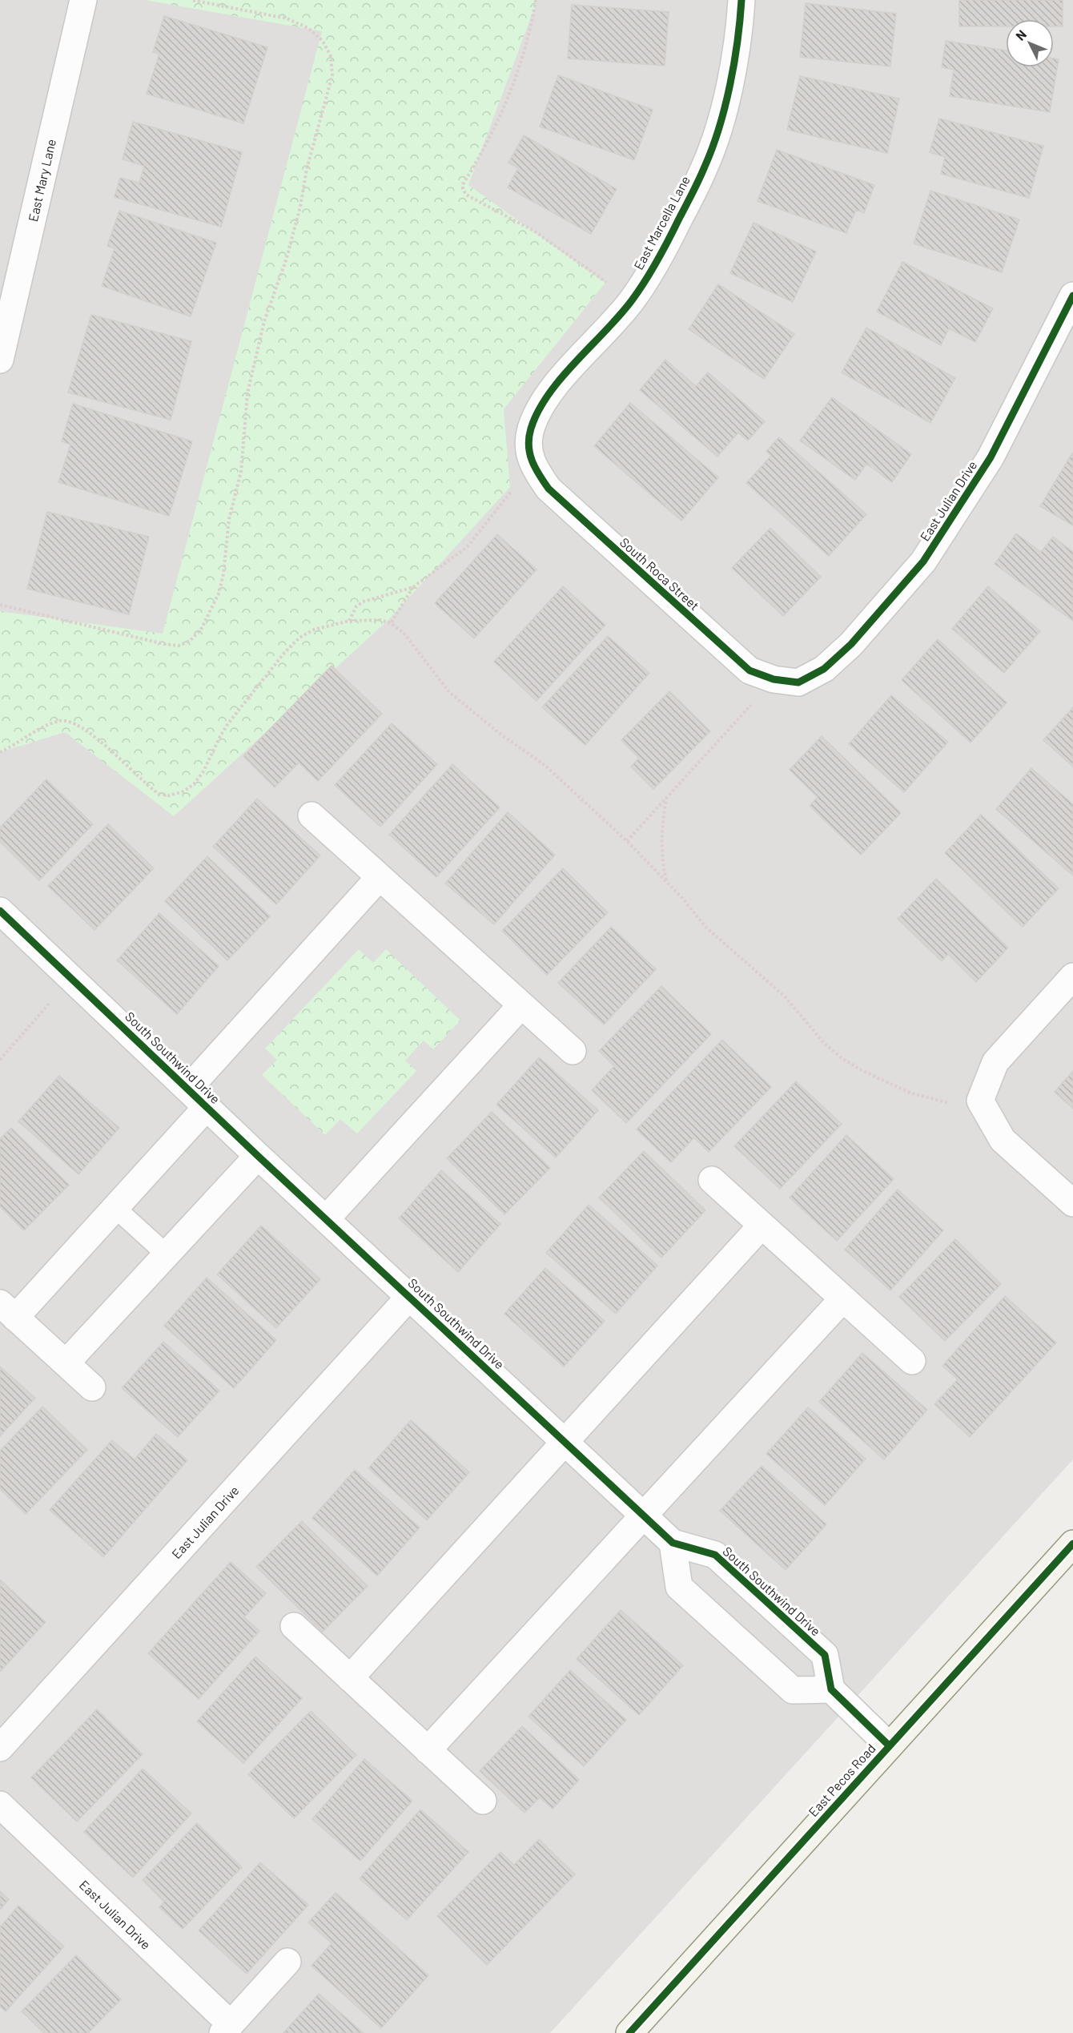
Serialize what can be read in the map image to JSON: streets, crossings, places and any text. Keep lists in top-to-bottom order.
{
  "streets": {
    "main road": ["East Pecos Road"],
    "street": [
      "East Mary Lane",
      "East Marcella Lane",
      "East Julian Drive",
      "South Roca Street",
      "South Southwind Drive"
    ]
  },
  "crossings": [
    ["East Marcella Lane", "South Roca Street"],
    ["East Julian Drive", "South Roca Street"],
    ["East Julian Drive", "South Southwind Drive"]
  ],
  "north": "top left"
}
